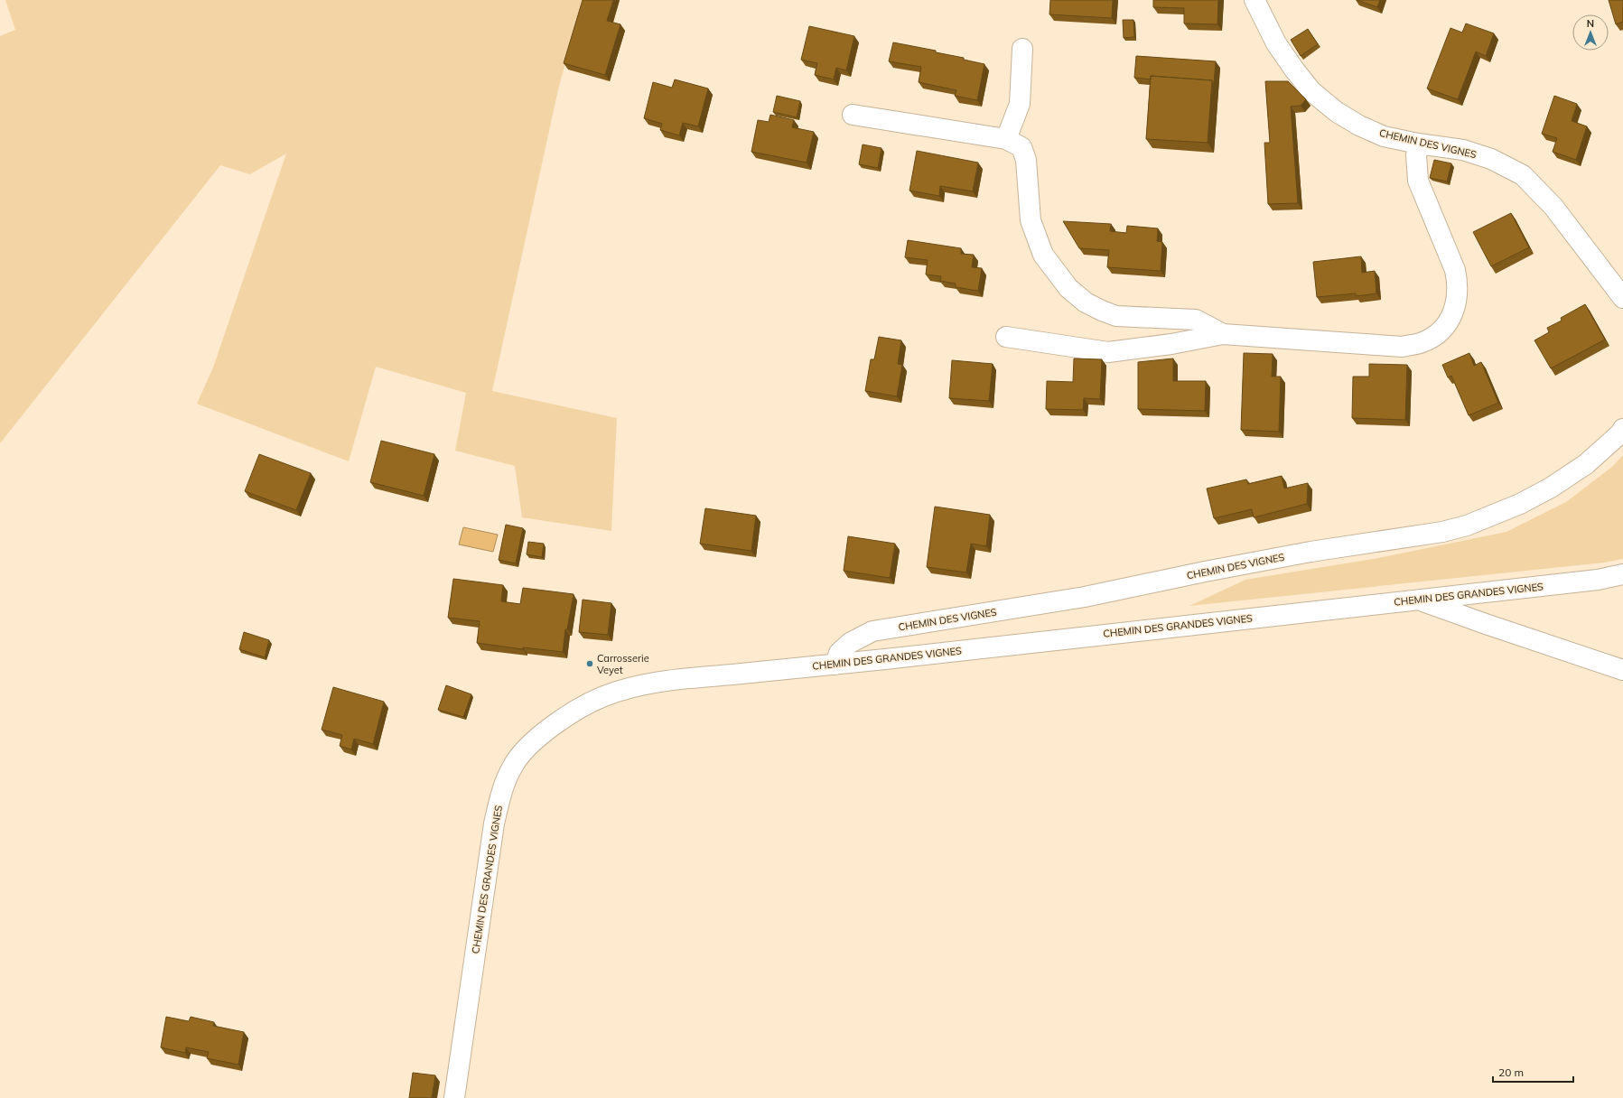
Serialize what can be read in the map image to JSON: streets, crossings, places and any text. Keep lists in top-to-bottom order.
{
  "streets": {
    "street": ["CHEMIN DES VIGNES", "CHEMIN DES GRANDES VIGNES"]
  },
  "crossings": [
    ["CHEMIN DES VIGNES", "CHEMIN DES GRANDES VIGNES"]
  ],
  "places": ["Carrosserie Veyet"],
  "scale_bar": "20 m",
  "north": "top"
}
